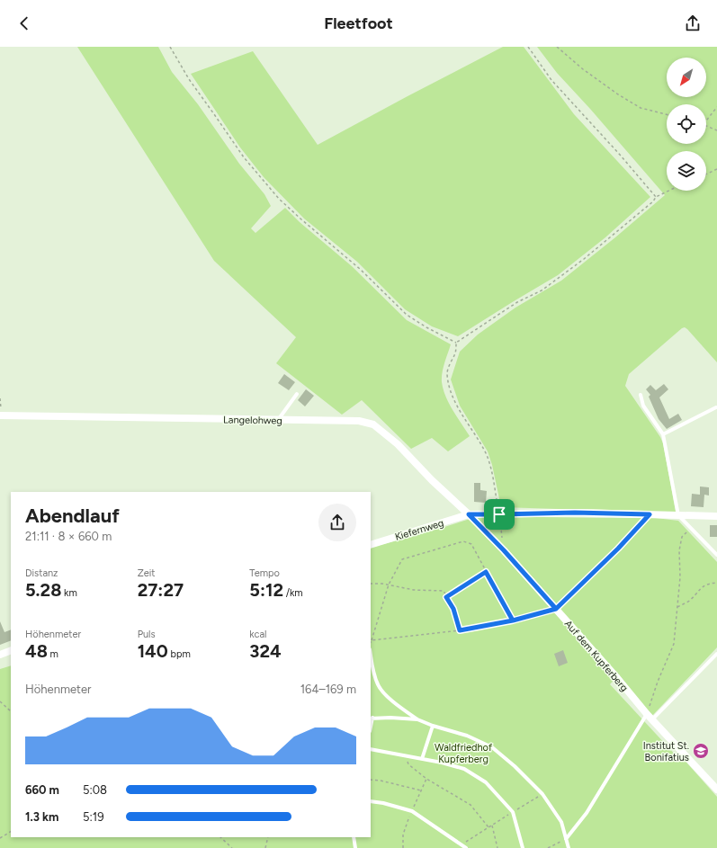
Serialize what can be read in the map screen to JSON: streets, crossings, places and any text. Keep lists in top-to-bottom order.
{
  "streets": {
    "street": ["Langelohweg", "Kiefernweg", "Auf dem Kupferberg"]
  },
  "crossings": [
    ["Langelohweg", "Kiefernweg"],
    ["Langelohweg", "Auf dem Kupferberg"],
    ["Kiefernweg", "Auf dem Kupferberg"]
  ],
  "parks": ["Waldfriedhof Kupferberg"],
  "places": {
    "school or university": ["Institut St. Bonifatius"]
  },
  "north": "bottom left",
  "page": {
    "header": "Fleetfoot",
    "heading": ["Abendlauf", "21:11 · 8 × 660 m"],
    "stats": [
      ["Distanz", "5.28 km"],
      ["Zeit", "27:27"],
      ["Tempo", "5:12 /km"],
      ["Höhenmeter", "48 m"],
      ["Puls", "140 bpm"],
      ["kcal", "324"]
    ],
    "chart": ["Höhenmeter", "164–169 m"],
    "list": [
      {
        "name": "660 m",
        "note": "5:08"
      },
      {
        "name": "1.3 km",
        "note": "5:19"
      }
    ]
  }
}
